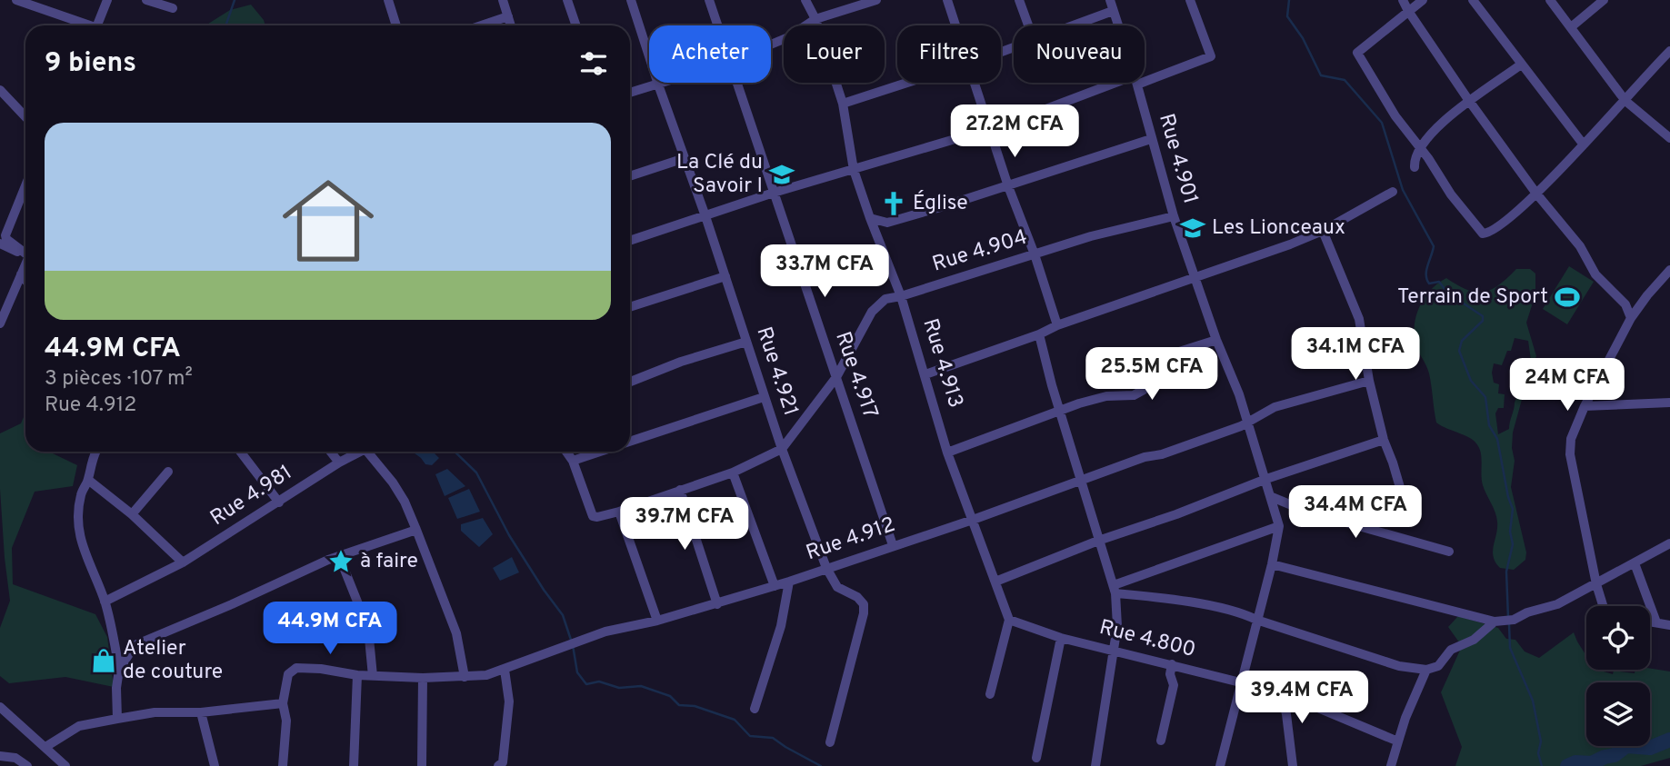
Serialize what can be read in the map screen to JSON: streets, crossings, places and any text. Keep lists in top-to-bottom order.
{
  "streets": {
    "street": [
      "Rue 4.901",
      "Rue 4.904",
      "Rue 4.913",
      "Rue 4.921",
      "Rue 4.917",
      "Rue 4.981",
      "Rue 4.912",
      "Rue 4.800"
    ]
  },
  "crossings": [
    ["Rue 4.901", "Rue 4.904"],
    ["Rue 4.901", "Rue 4.912"],
    ["Rue 4.901", "Rue 4.800"],
    ["Rue 4.904", "Rue 4.913"],
    ["Rue 4.904", "Rue 4.921"],
    ["Rue 4.904", "Rue 4.917"],
    ["Rue 4.913", "Rue 4.912"],
    ["Rue 4.921", "Rue 4.912"],
    ["Rue 4.917", "Rue 4.912"],
    ["Rue 4.981", "Rue 4.912"]
  ],
  "places": {
    "school or university": ["La Clé du Savoir I", "Les Lionceaux"],
    "church": ["Église"],
    "sports": ["Terrain de Sport"],
    "place": ["à faire"],
    "shop": ["Atelier de couture"]
  },
  "page": {
    "chip": [
      "Acheter",
      "Louer",
      "Filtres",
      "Nouveau"
    ],
    "heading": "9 biens",
    "list": [
      {
        "name": "44.9M CFA",
        "note": "3 pièces · 107 m² · Rue 4.912"
      }
    ],
    "price": [
      "27.2M CFA",
      "33.7M CFA",
      "34.1M CFA",
      "25.5M CFA",
      "24M CFA",
      "34.4M CFA",
      "39.7M CFA",
      "44.9M CFA",
      "39.4M CFA"
    ]
  }
}
